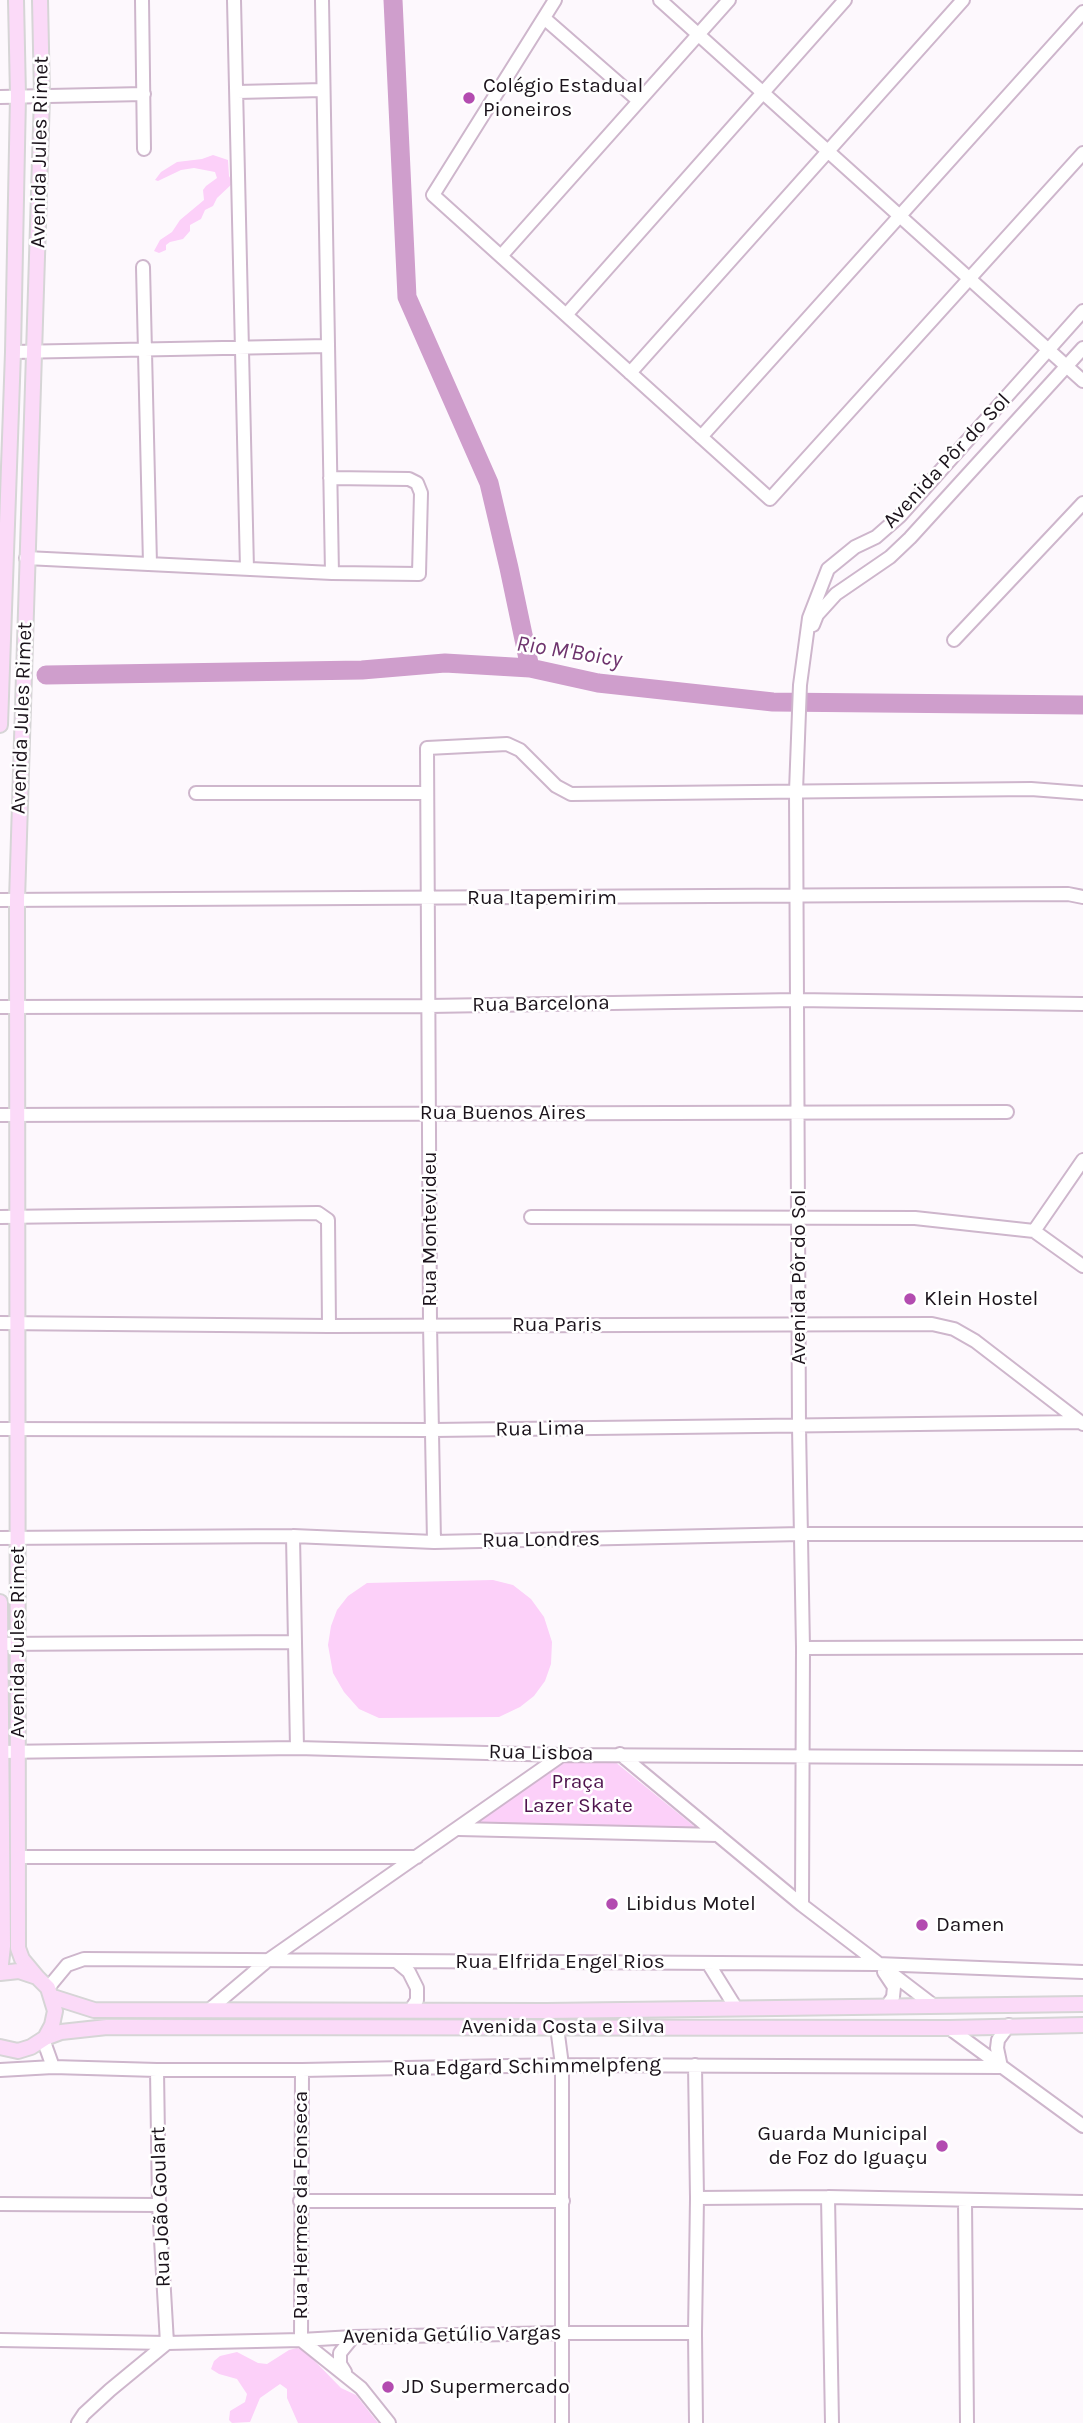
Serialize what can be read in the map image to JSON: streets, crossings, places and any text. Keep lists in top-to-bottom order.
{
  "streets": {
    "main road": ["Avenida Jules Rimet", "Avenida Costa e Silva"],
    "street": [
      "Avenida Pôr do Sol",
      "Rua Itapemirim",
      "Rua Barcelona",
      "Rua Buenos Aires",
      "Rua Montevideu",
      "Rua Paris",
      "Rua Lima",
      "Rua Londres",
      "Rua Lisboa",
      "Rua Elfrida Engel Rios",
      "Rua Edgard Schimmelpfeng",
      "Rua Hermes da Fonseca",
      "Rua João Goulart",
      "Avenida Getúlio Vargas"
    ]
  },
  "crossings": [
    ["Avenida Jules Rimet", "Rua Itapemirim"],
    ["Avenida Jules Rimet", "Rua Barcelona"],
    ["Avenida Jules Rimet", "Rua Buenos Aires"],
    ["Avenida Jules Rimet", "Rua Paris"],
    ["Avenida Jules Rimet", "Rua Lima"],
    ["Avenida Jules Rimet", "Rua Londres"],
    ["Avenida Jules Rimet", "Rua Lisboa"],
    ["Avenida Jules Rimet", "Avenida Costa e Silva"],
    ["Avenida Pôr do Sol", "Rua Itapemirim"],
    ["Avenida Pôr do Sol", "Rua Barcelona"],
    ["Avenida Pôr do Sol", "Rua Buenos Aires"],
    ["Avenida Pôr do Sol", "Rua Montevideu"],
    ["Avenida Pôr do Sol", "Rua Paris"],
    ["Avenida Pôr do Sol", "Rua Lima"],
    ["Avenida Pôr do Sol", "Rua Londres"],
    ["Avenida Pôr do Sol", "Rua Lisboa"],
    ["Rua Itapemirim", "Rua Montevideu"],
    ["Rua Barcelona", "Rua Montevideu"],
    ["Rua Buenos Aires", "Rua Montevideu"],
    ["Rua Montevideu", "Rua Paris"],
    ["Rua Montevideu", "Rua Lima"],
    ["Rua Montevideu", "Rua Londres"],
    ["Rua Paris", "Rua Lima"],
    ["Rua Elfrida Engel Rios", "Avenida Costa e Silva"],
    ["Rua Edgard Schimmelpfeng", "Rua Hermes da Fonseca"],
    ["Rua Edgard Schimmelpfeng", "Rua João Goulart"],
    ["Rua Hermes da Fonseca", "Avenida Getúlio Vargas"],
    ["Rua João Goulart", "Avenida Getúlio Vargas"]
  ],
  "water": ["Rio M'Boicy"],
  "parks": ["Praça Lazer Skate"],
  "places": [
    "Colégio Estadual Pioneiros",
    "Klein Hostel",
    "Libidus Motel",
    "Damen",
    "Guarda Municipal de Foz do Iguaçu",
    "JD Supermercado"
  ]
}
